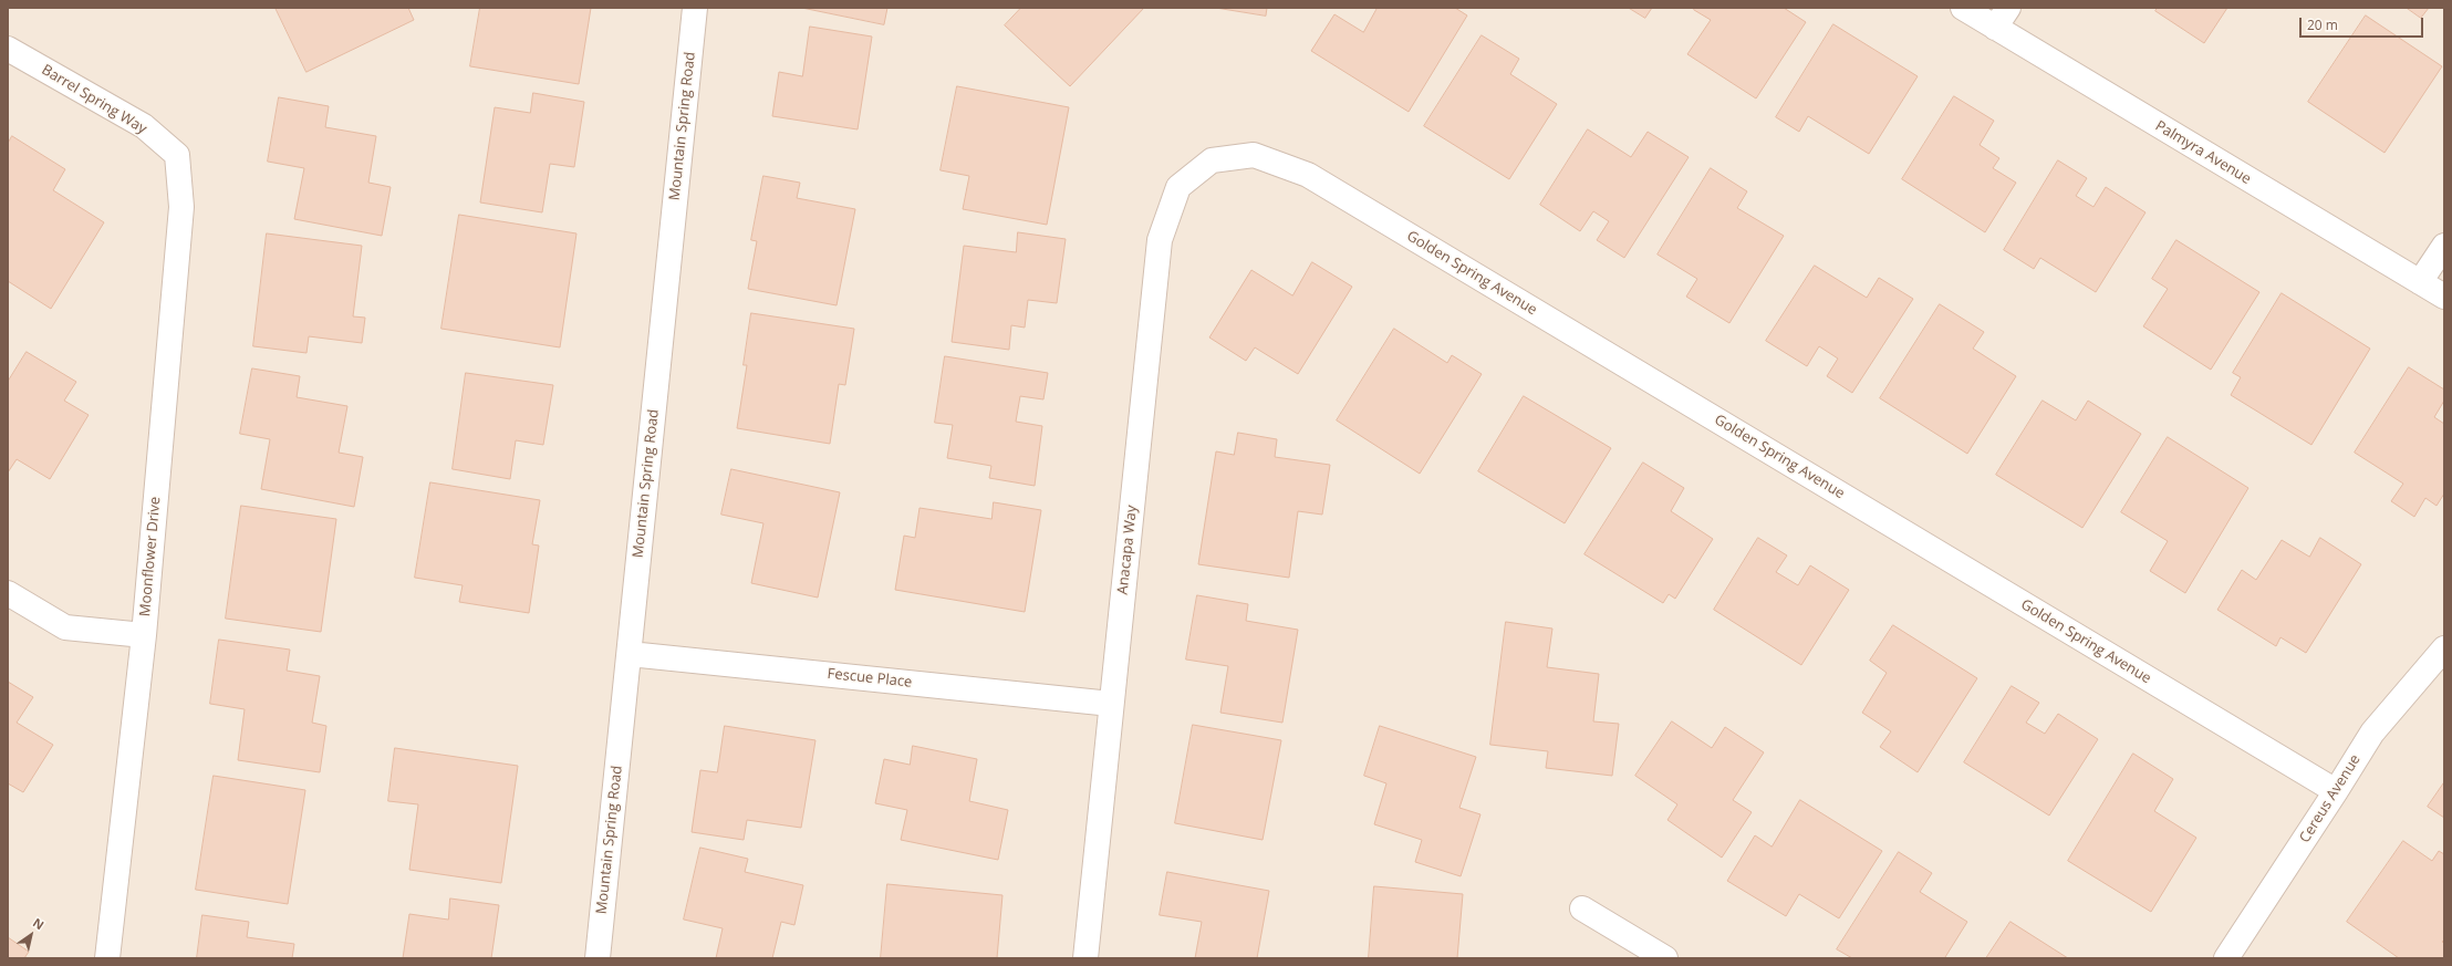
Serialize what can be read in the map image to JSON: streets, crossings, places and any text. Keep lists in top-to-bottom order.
{
  "streets": {
    "street": [
      "Barrel Spring Way",
      "Mountain Spring Road",
      "Palmyra Avenue",
      "Golden Spring Avenue",
      "Anacapa Way",
      "Moonflower Drive",
      "Fescue Place",
      "Cereus Avenue"
    ]
  },
  "crossings": [
    ["Barrel Spring Way", "Moonflower Drive"],
    ["Mountain Spring Road", "Fescue Place"],
    ["Golden Spring Avenue", "Anacapa Way"],
    ["Golden Spring Avenue", "Cereus Avenue"],
    ["Anacapa Way", "Fescue Place"]
  ],
  "scale_bar": "20 m",
  "north": "top right"
}
